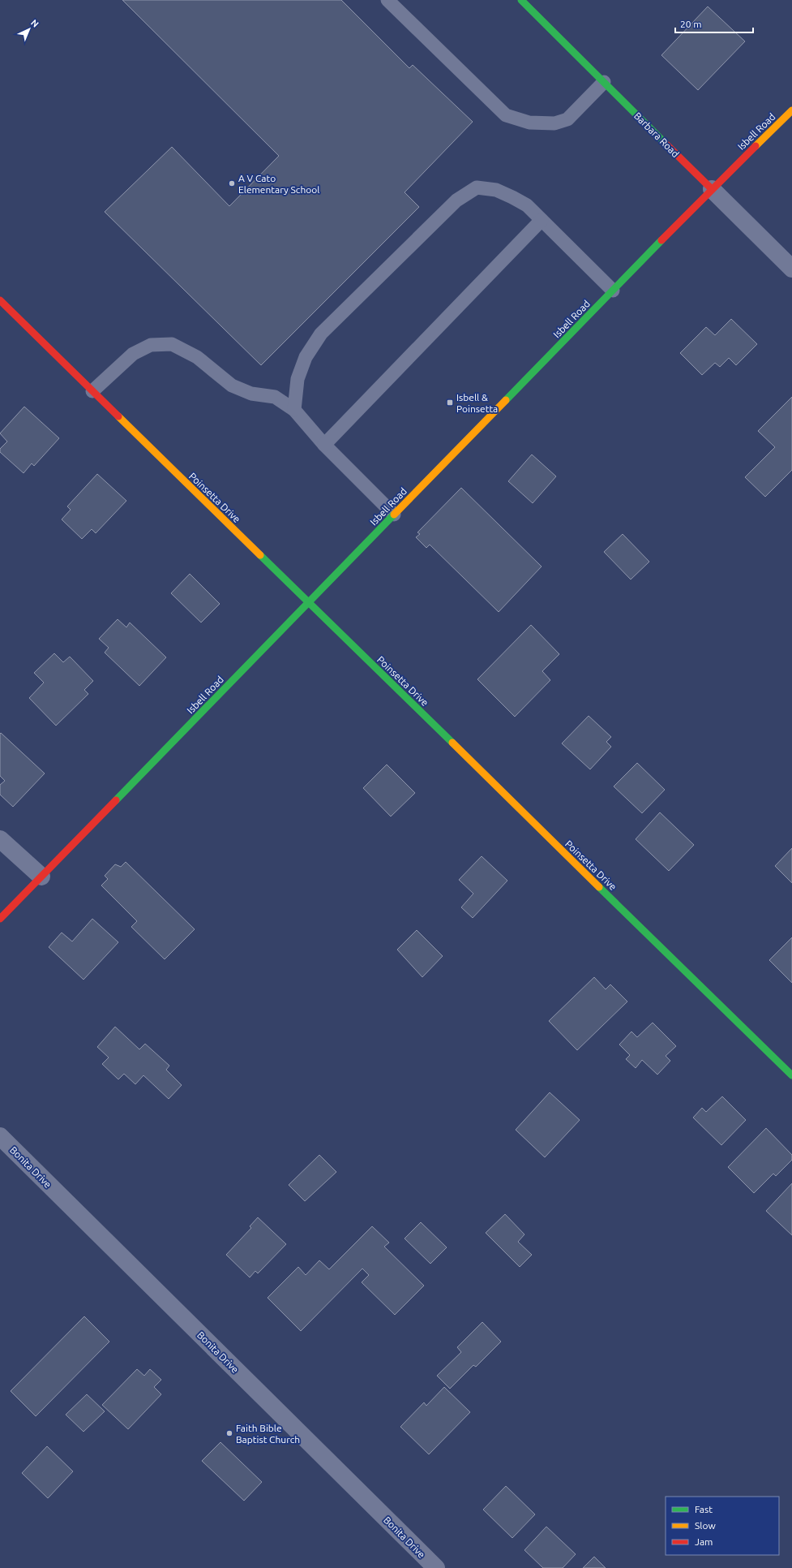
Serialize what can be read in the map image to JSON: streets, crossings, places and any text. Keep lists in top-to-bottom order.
{
  "streets": {
    "street": [
      "Isbell Road",
      "Barbara Road",
      "Poinsetta Drive",
      "Bonita Drive"
    ]
  },
  "crossings": [
    ["Isbell Road", "Barbara Road"],
    ["Isbell Road", "Poinsetta Drive"]
  ],
  "places": {
    "other": ["A V Cato Elementary School", "Faith Bible Baptist Church"],
    "transit": ["Isbell & Poinsetta"]
  },
  "legend": ["Fast", "Slow", "Jam"],
  "scale_bar": "20 m",
  "north": "top right"
}
